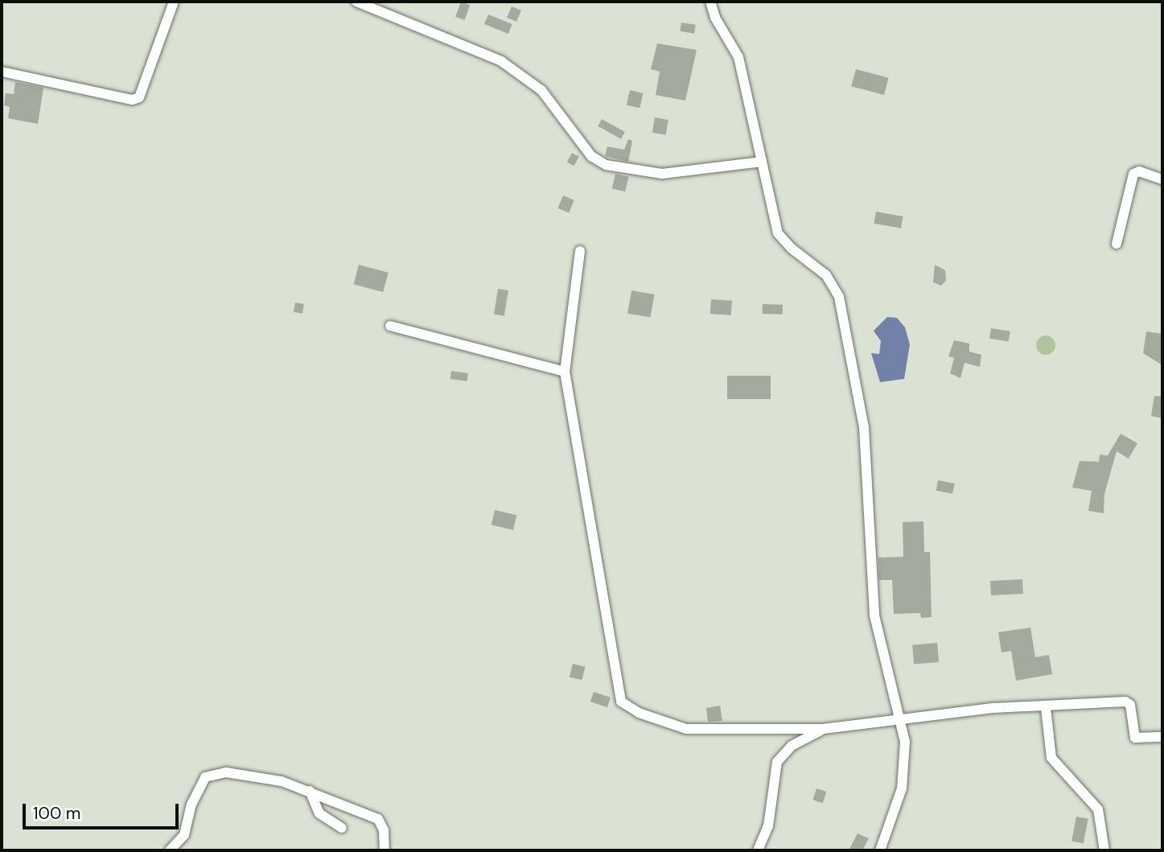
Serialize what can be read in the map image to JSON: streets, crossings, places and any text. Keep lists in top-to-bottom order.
{
  "scale_bar": "100 m"
}
